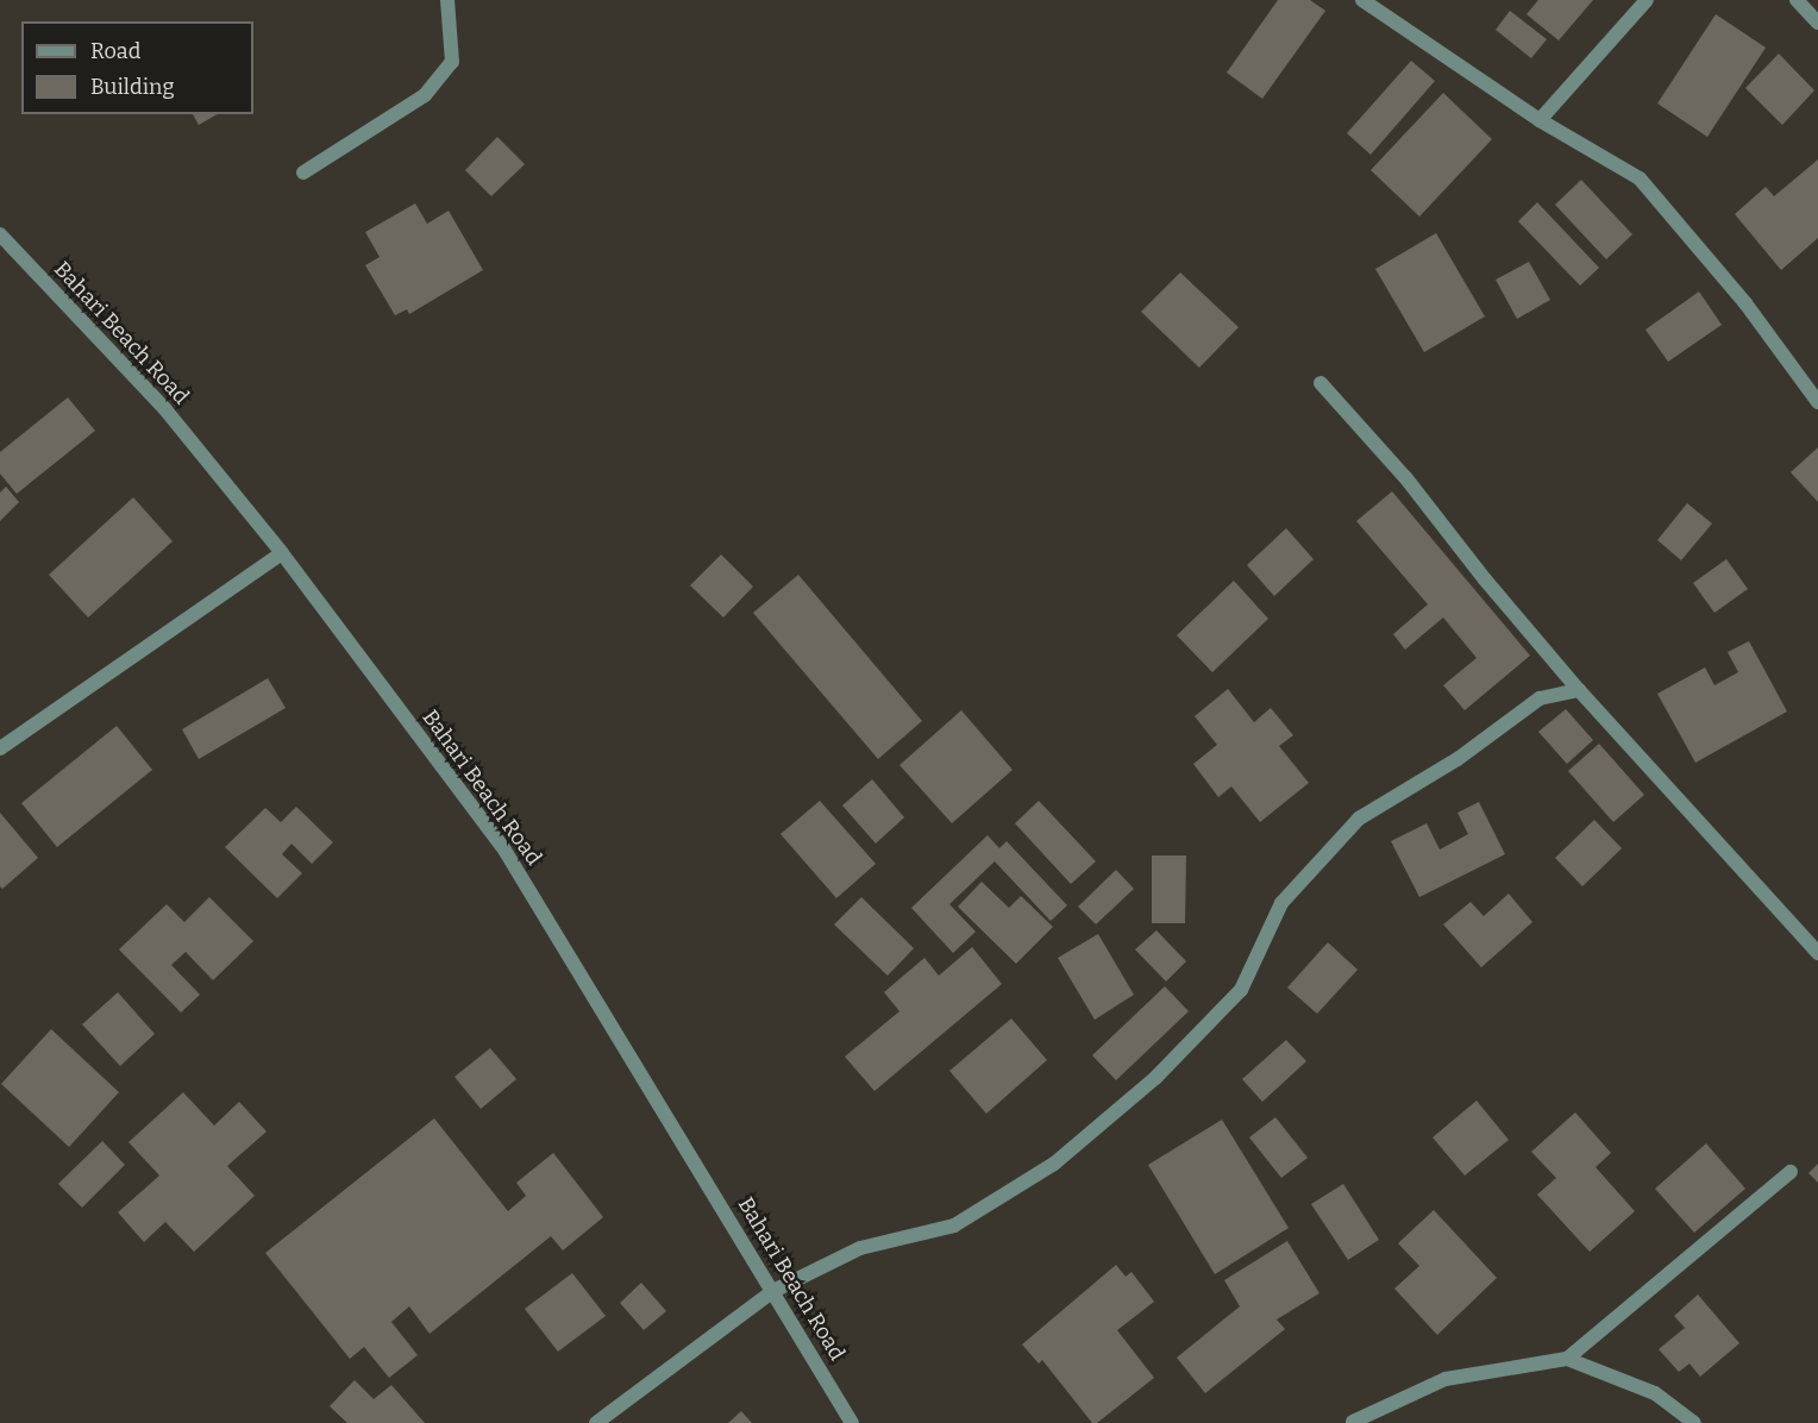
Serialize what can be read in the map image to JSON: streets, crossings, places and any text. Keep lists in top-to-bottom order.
{
  "streets": {
    "street": ["Bahari Beach Road"]
  },
  "legend": ["Road", "Building"]
}
